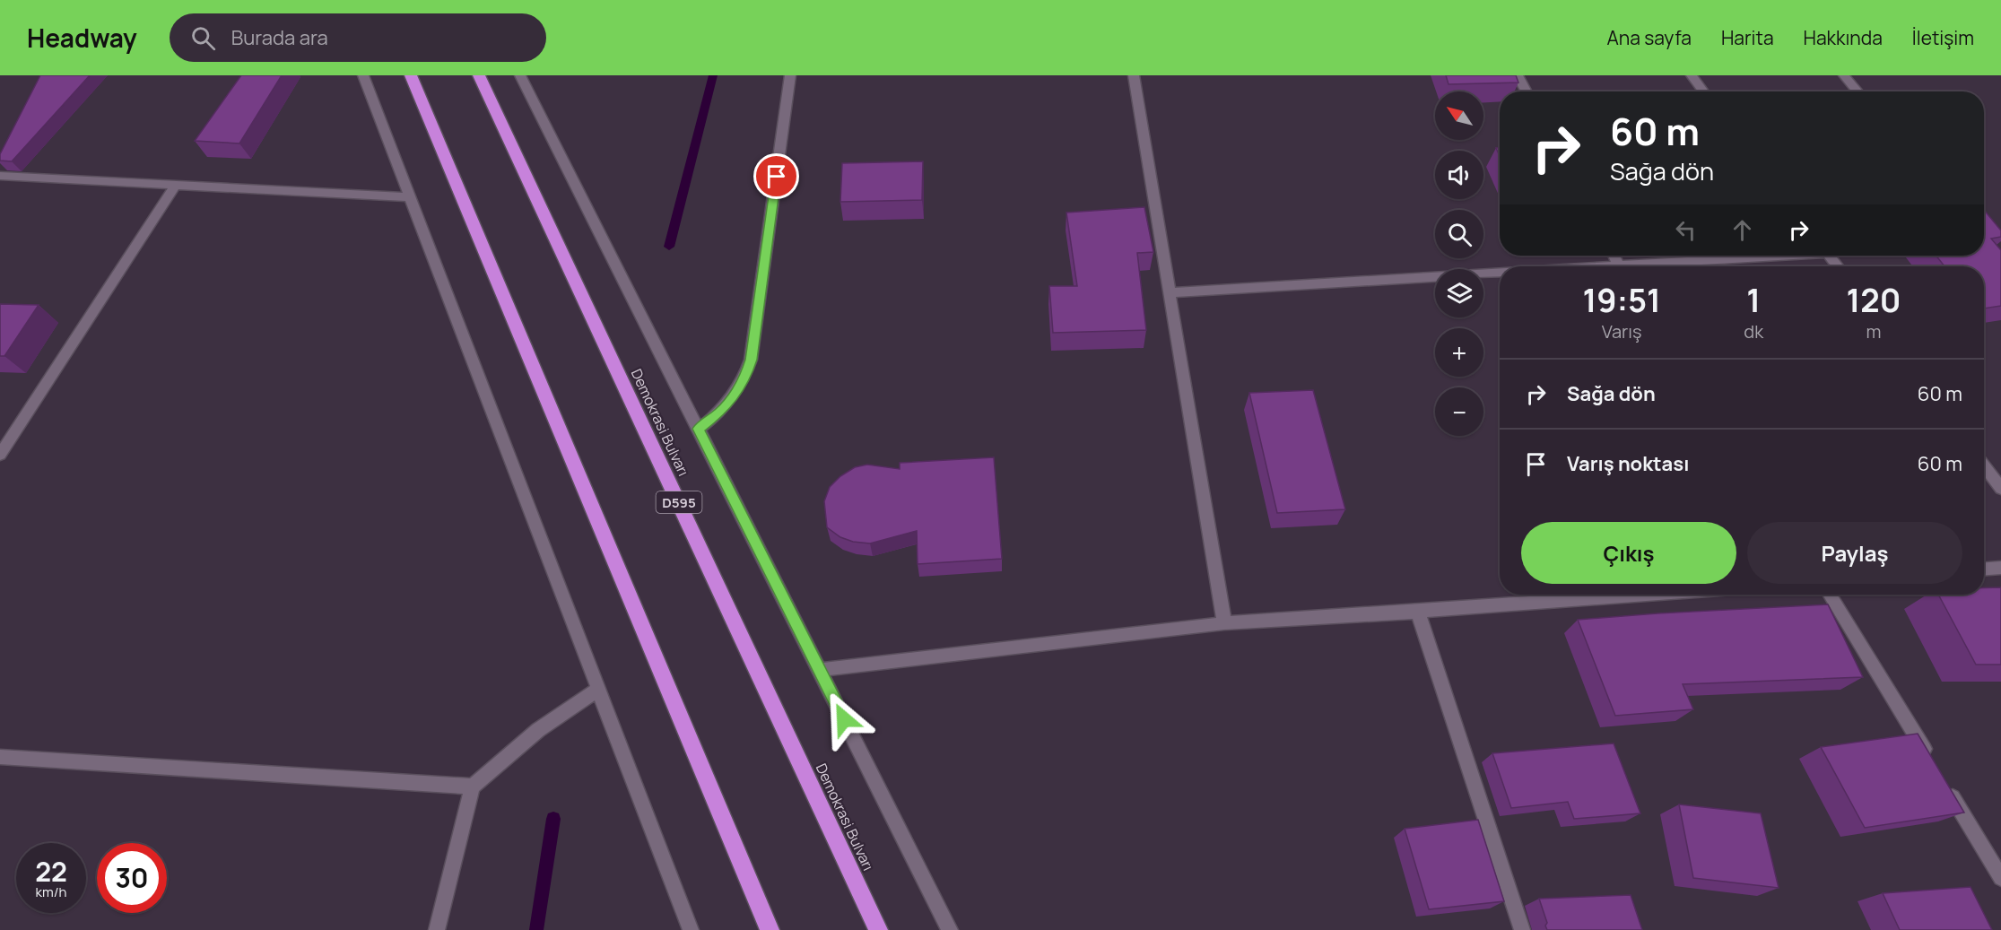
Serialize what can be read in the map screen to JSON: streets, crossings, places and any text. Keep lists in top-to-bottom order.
{
  "streets": {
    "highway": ["Demokrasi Bulvarı", "D595"]
  },
  "north": "top left",
  "page": {
    "header": "Headway",
    "search": "Burada ara",
    "nav": [
      "Ana sayfa",
      "Harita",
      "Hakkında",
      "İletişim"
    ],
    "map_buttons": ["+", "−"],
    "turn": ["60 m", "Sağa dön"],
    "eta": [
      "19:51",
      "Varış",
      "1",
      "dk",
      "120",
      "m"
    ],
    "list": [
      {
        "name": "Sağa dön",
        "value": "60 m"
      },
      {
        "name": "Varış noktası",
        "value": "60 m"
      }
    ],
    "buttons": ["Çıkış", "Paylaş"],
    "speed": "22 km/h",
    "limit": "30"
  }
}
